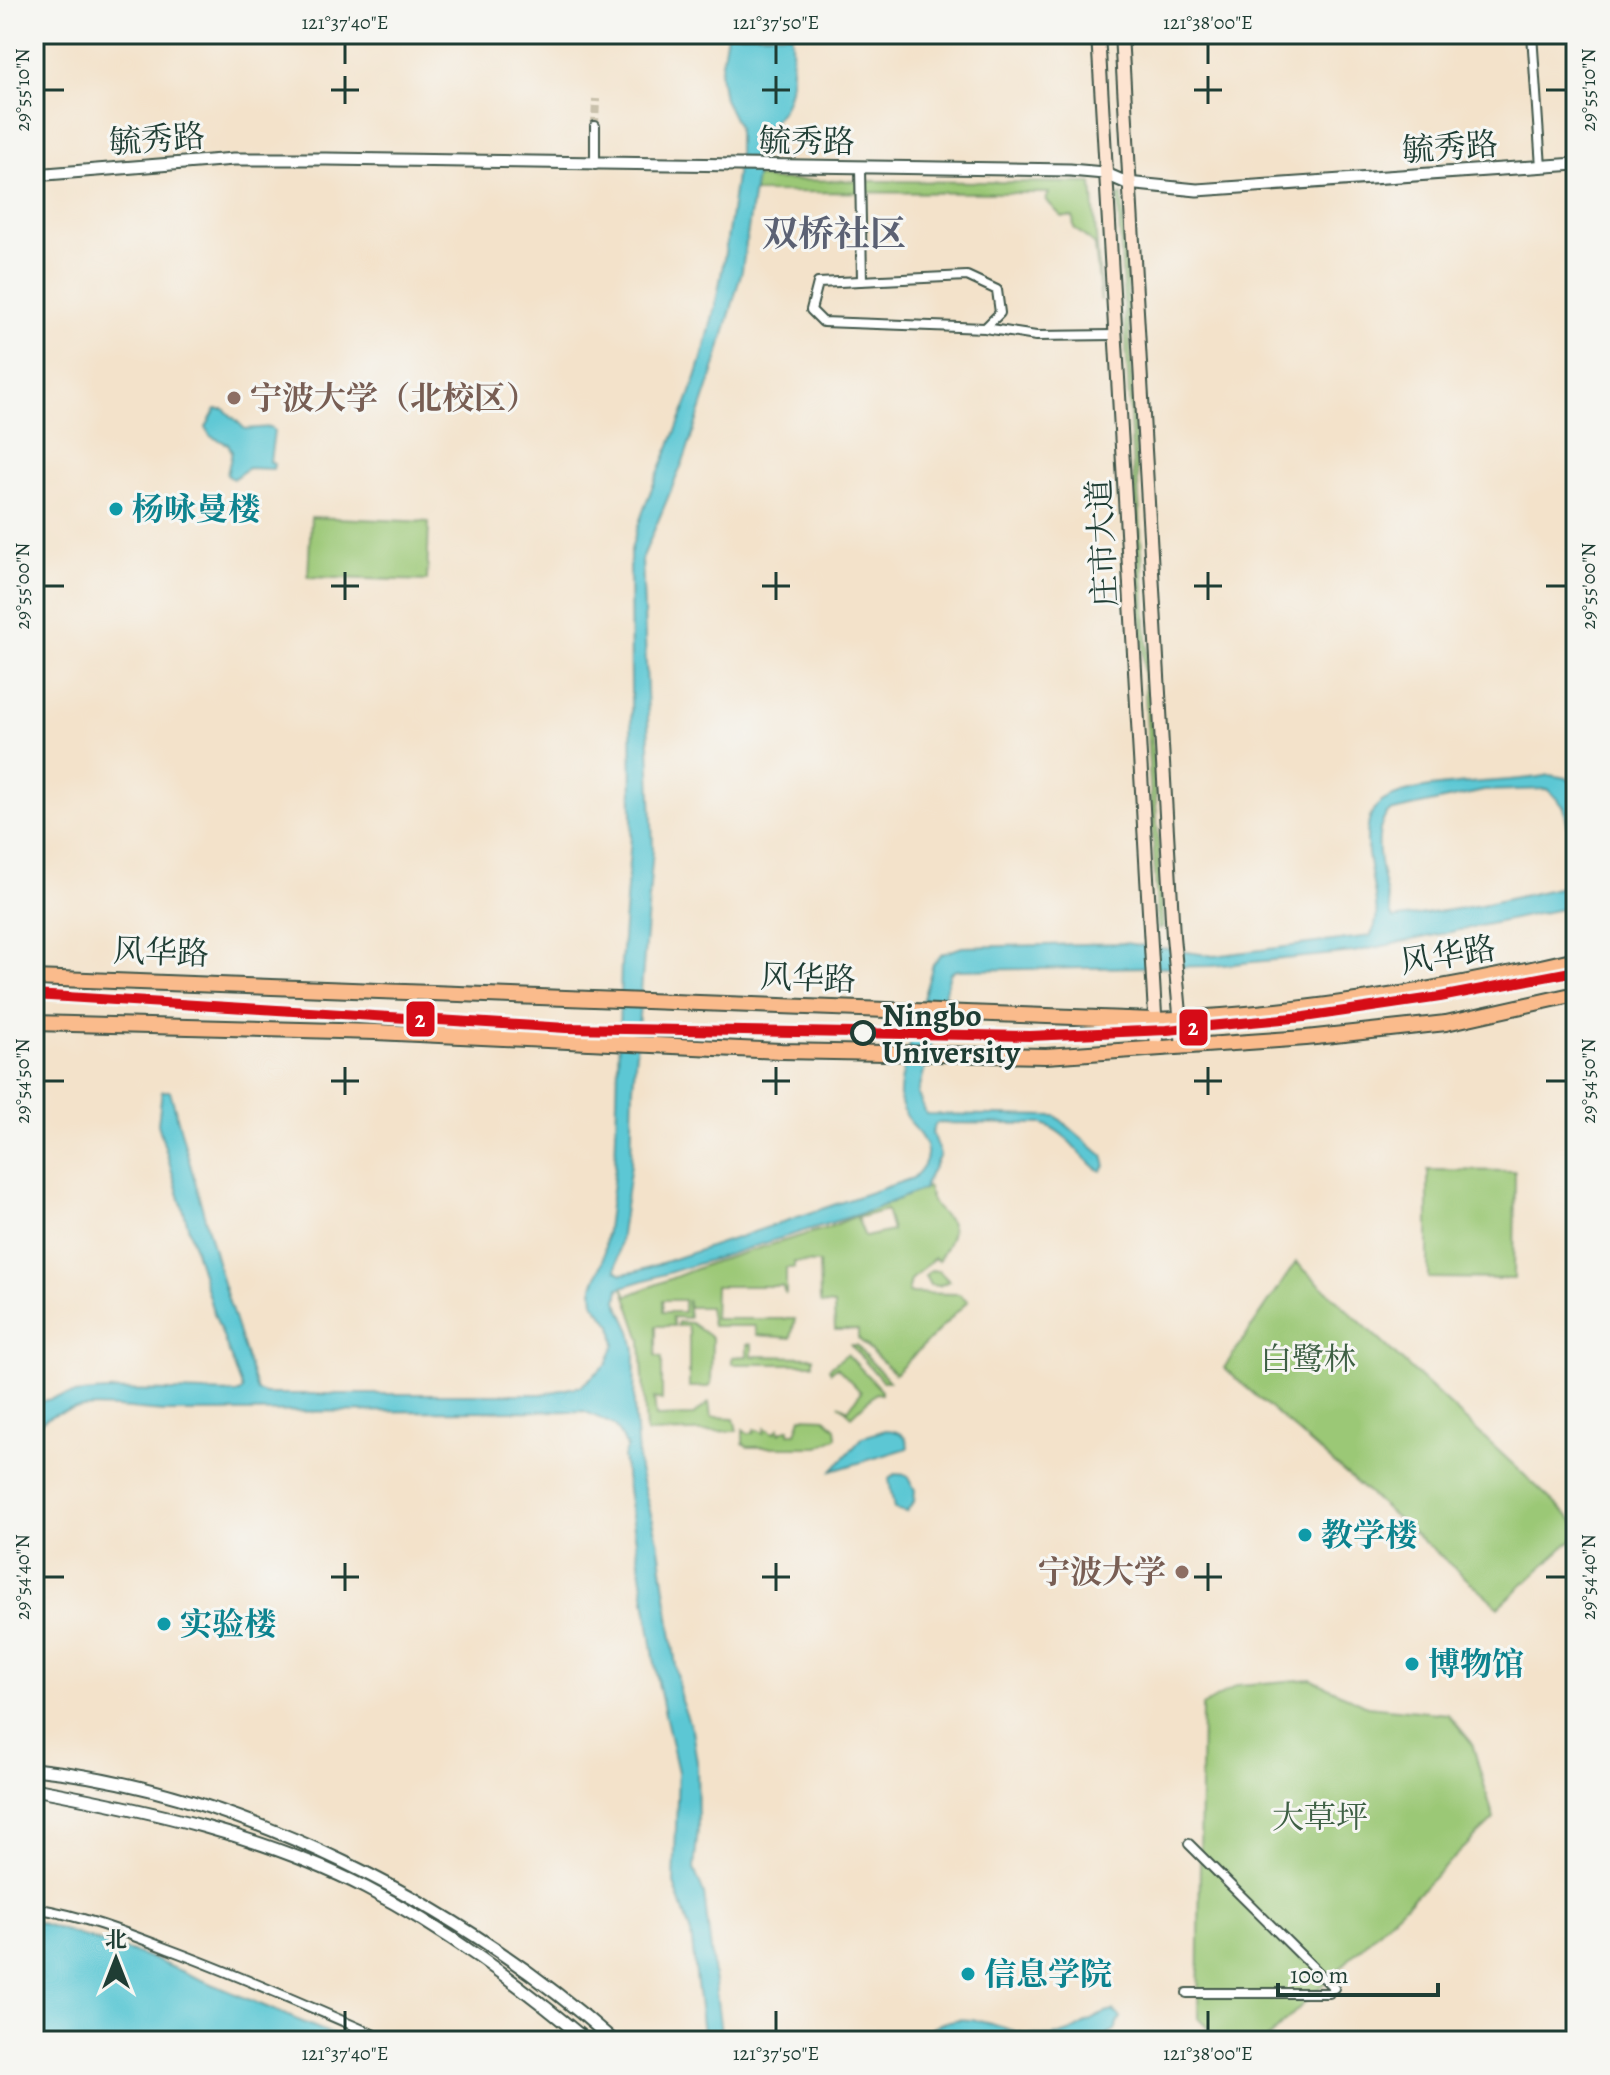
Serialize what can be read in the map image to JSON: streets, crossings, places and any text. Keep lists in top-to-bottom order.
{
  "streets": {
    "main road": ["庄市大道", "风华路"],
    "street": ["毓秀路"]
  },
  "crossings": [
    ["毓秀路", "庄市大道"],
    ["庄市大道", "风华路"]
  ],
  "districts": ["双桥社区"],
  "parks": ["白鹭林", "大草坪"],
  "places": [
    "宁波大学（北校区）",
    "杨咏曼楼",
    "Ningbo University",
    "教学楼",
    "宁波大学",
    "实验楼",
    "博物馆",
    "信息学院"
  ],
  "lines": ["transit line 2"],
  "scale_bar": "100 m",
  "north": "top",
  "coordinates": [
    "121°37'40\"E",
    "121°37'50\"E",
    "121°38'00\"E",
    "29°55'10\"N",
    "29°55'00\"N",
    "29°54'50\"N",
    "29°54'40\"N"
  ]
}
